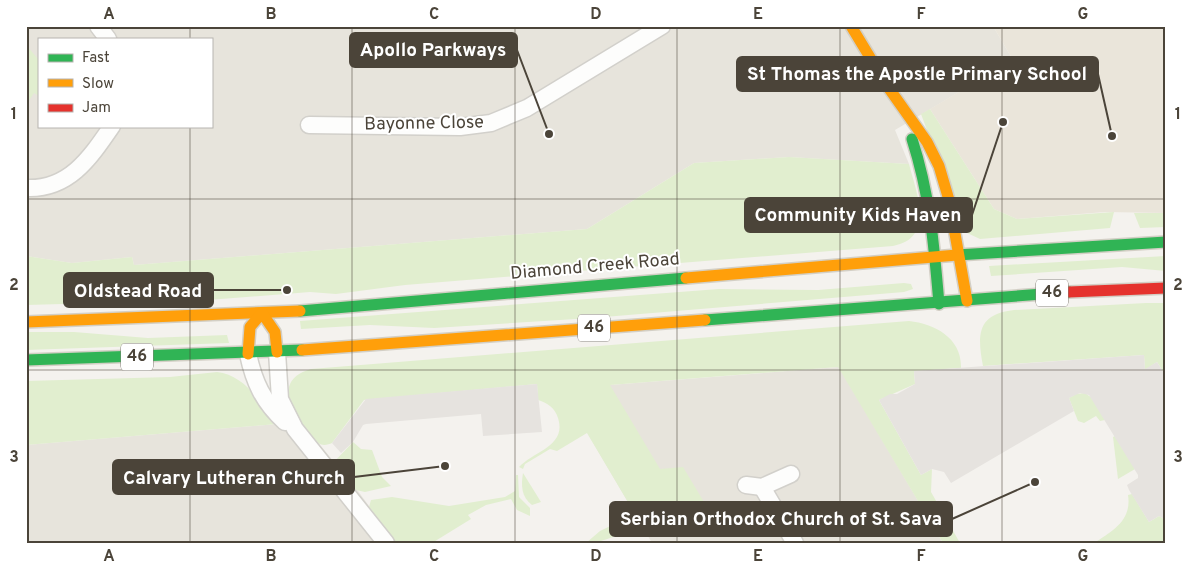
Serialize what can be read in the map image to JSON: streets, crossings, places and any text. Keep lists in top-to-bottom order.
{
  "streets": {
    "main road": ["Diamond Creek Road", "46"],
    "street": ["Bayonne Close"]
  },
  "places": [
    "Community Kids Haven",
    "Apollo Parkways",
    "St Thomas the Apostle Primary School",
    "Oldstead Road",
    "Calvary Lutheran Church",
    "Serbian Orthodox Church of St. Sava"
  ],
  "legend": ["Fast", "Slow", "Jam"],
  "grid": {
    "columns": [
      "A",
      "B",
      "C",
      "D",
      "E",
      "F",
      "G"
    ],
    "rows": ["1", "2", "3"]
  }
}
